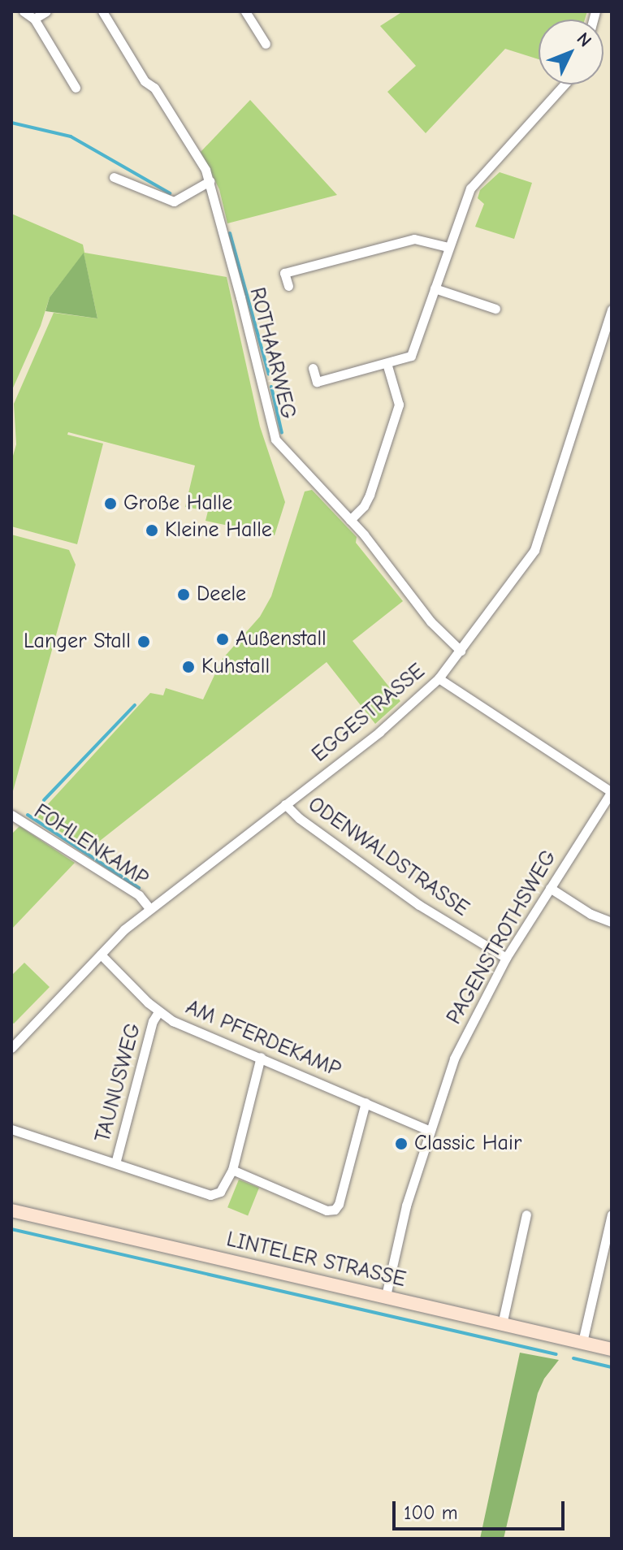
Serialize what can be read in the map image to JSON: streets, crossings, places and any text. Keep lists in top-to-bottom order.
{
  "streets": {
    "street": [
      "ROTHAARWEG",
      "EGGESTRASSE",
      "FOHLENKAMP",
      "ODENWALDSTRASSE",
      "PAGENSTROTHSWEG",
      "AM PFERDEKAMP",
      "TAUNUSWEG",
      "LINTELER STRASSE"
    ]
  },
  "crossings": [
    ["ROTHAARWEG", "EGGESTRASSE"],
    ["EGGESTRASSE", "FOHLENKAMP"],
    ["EGGESTRASSE", "ODENWALDSTRASSE"],
    ["EGGESTRASSE", "AM PFERDEKAMP"],
    ["ODENWALDSTRASSE", "PAGENSTROTHSWEG"],
    ["PAGENSTROTHSWEG", "AM PFERDEKAMP"],
    ["PAGENSTROTHSWEG", "LINTELER STRASSE"],
    ["AM PFERDEKAMP", "TAUNUSWEG"]
  ],
  "places": [
    "Große Halle",
    "Kleine Halle",
    "Deele",
    "Außenstall",
    "Langer Stall",
    "Kuhstall",
    "Classic Hair"
  ],
  "scale_bar": "100 m",
  "north": "top right"
}
